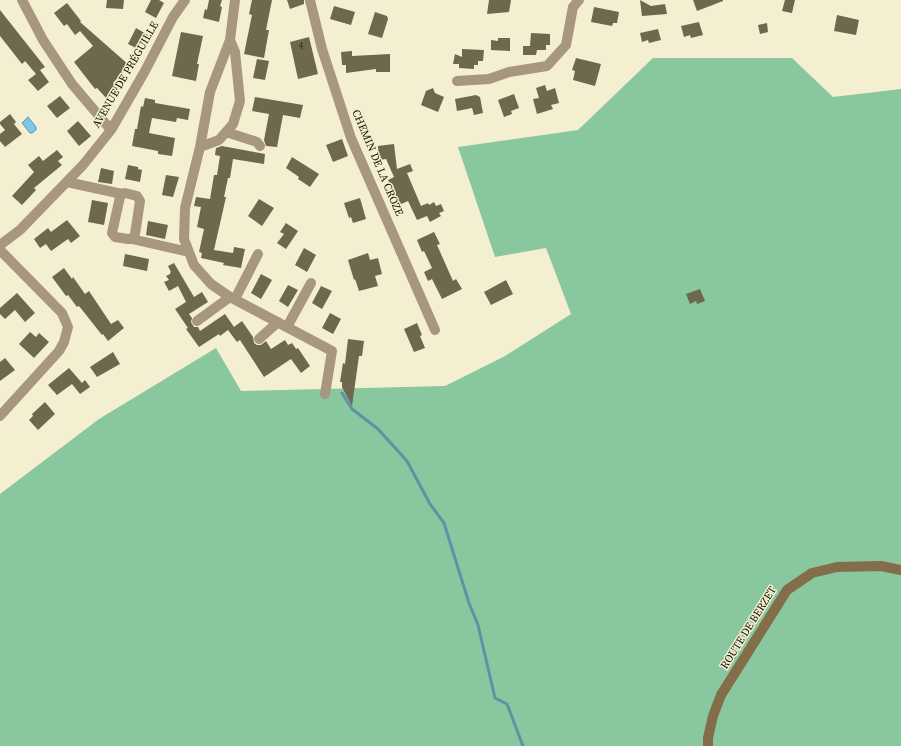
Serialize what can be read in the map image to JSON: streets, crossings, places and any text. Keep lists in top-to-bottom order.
{
  "streets": {
    "street": ["AVENUE DE PRÉGUILLE", "CHEMIN DE LA CROZE", "ROUTE DE BERZET"]
  },
  "house_numbers": ["4"]
}
